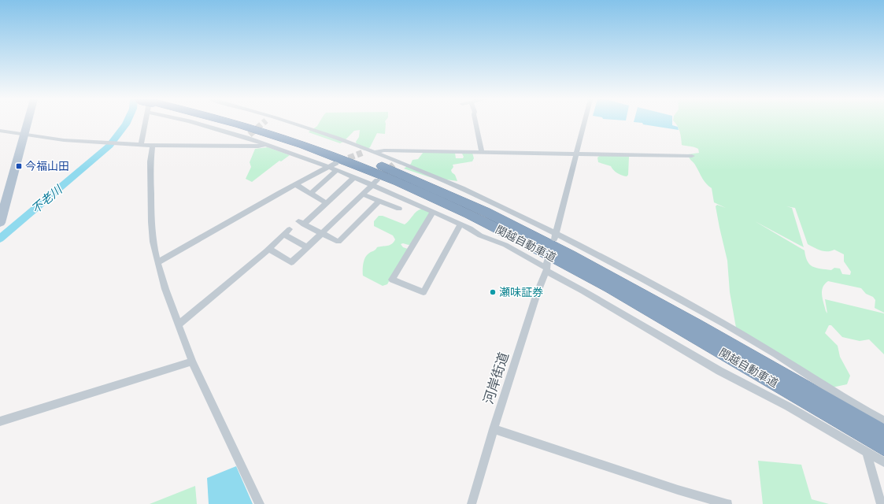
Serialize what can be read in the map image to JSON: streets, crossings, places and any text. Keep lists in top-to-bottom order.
{
  "streets": {
    "highway": ["関越自動車道"],
    "street": ["河岸街道"]
  },
  "water": ["不老川"],
  "places": {
    "transit": ["今福山田"],
    "other": ["瀬味証券"]
  }
}
